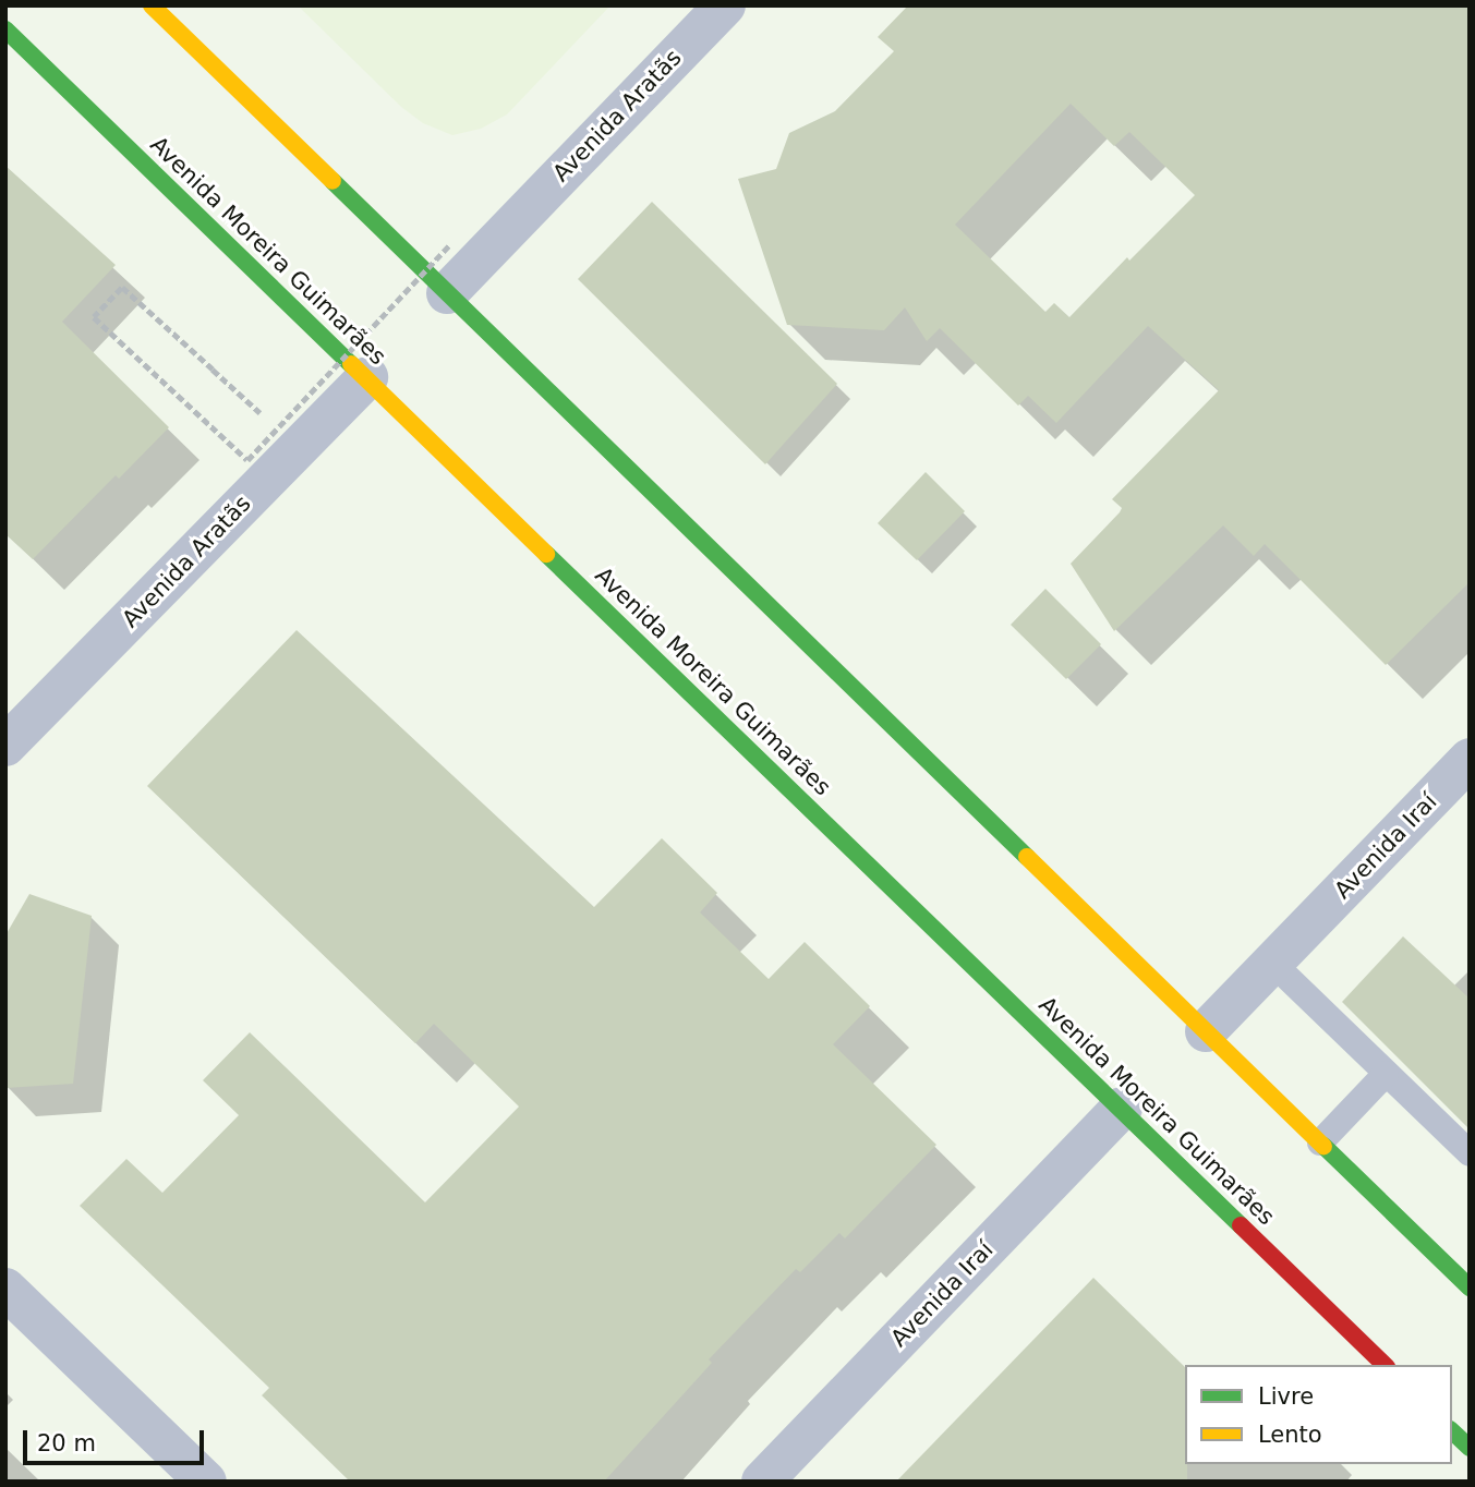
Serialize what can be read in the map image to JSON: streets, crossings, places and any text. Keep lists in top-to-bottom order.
{
  "streets": {
    "highway": ["Avenida Moreira Guimarães"],
    "street": ["Avenida Aratãs", "Avenida Iraí"]
  },
  "crossings": [
    ["Avenida Aratãs", "Avenida Moreira Guimarães"],
    ["Avenida Moreira Guimarães", "Avenida Iraí"]
  ],
  "legend": ["Livre", "Lento"],
  "scale_bar": "20 m"
}
